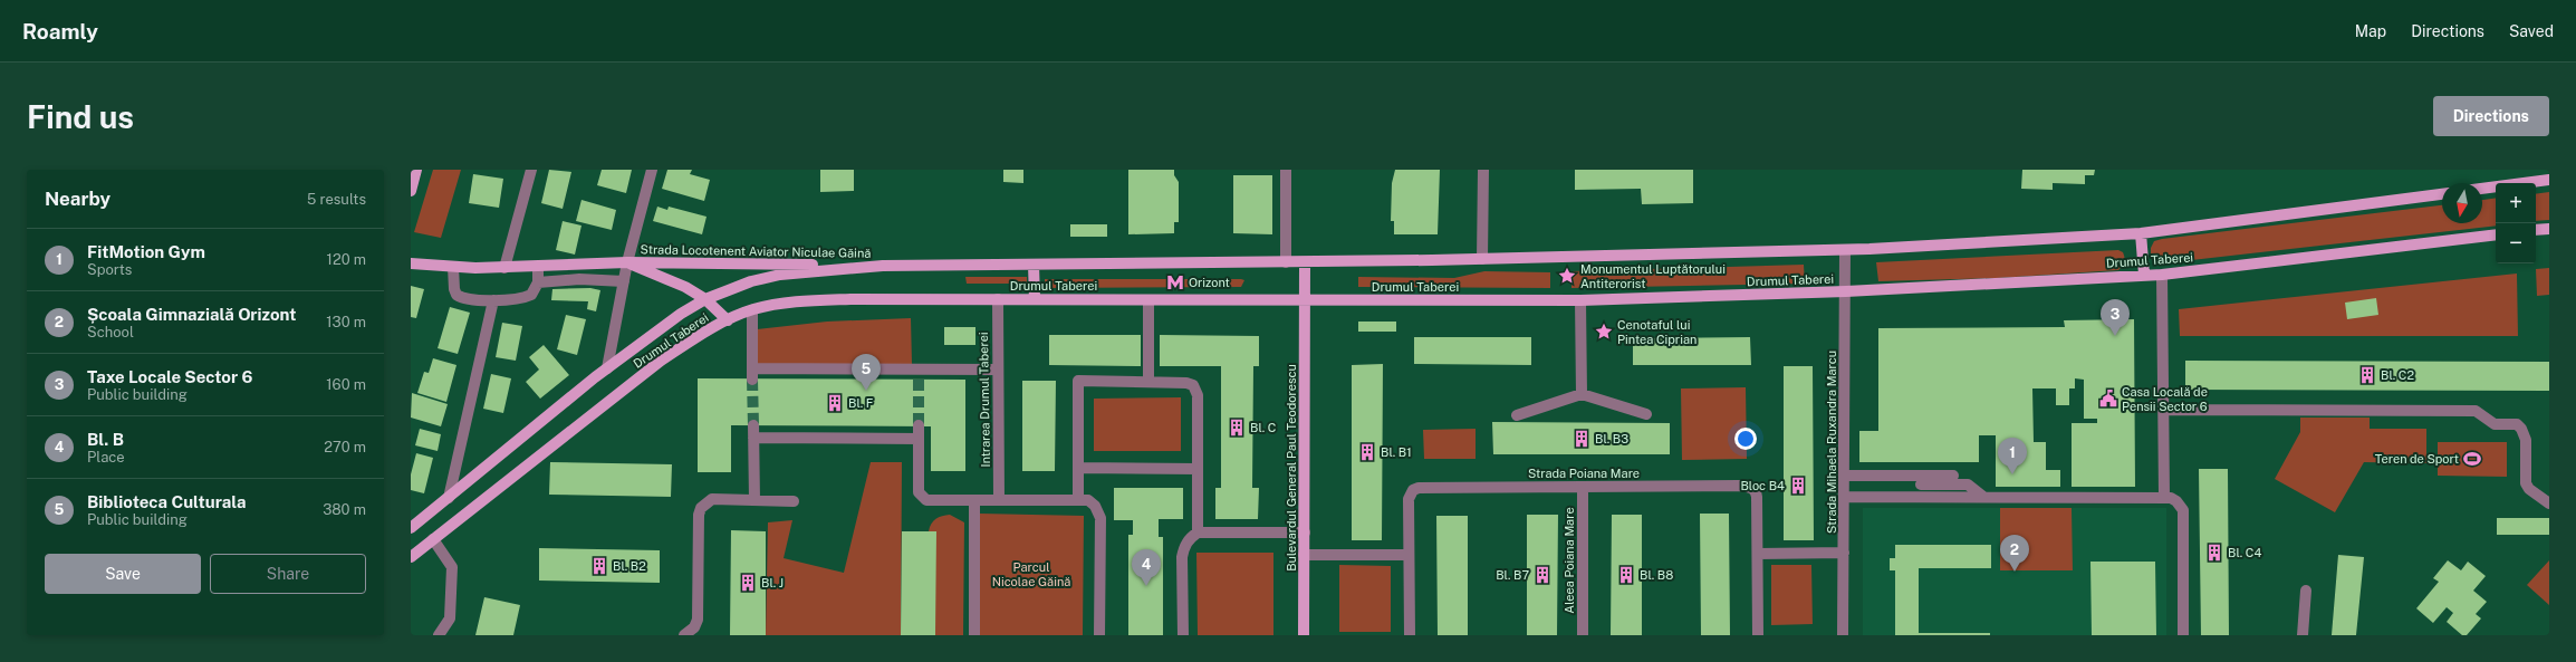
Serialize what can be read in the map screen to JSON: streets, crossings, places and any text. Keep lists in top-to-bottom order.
{
  "streets": {
    "main road": ["Strada Locotenent Aviator Niculae Găină", "Drumul Taberei", "Bulevardul General Paul Teodorescu"],
    "street": [
      "Intrarea Drumul Taberei",
      "Strada Mihaela Ruxandra Marcu",
      "Strada Poiana Mare",
      "Aleea Poiana Mare"
    ]
  },
  "crossings": [
    ["Strada Locotenent Aviator Niculae Găină", "Drumul Taberei"],
    ["Drumul Taberei", "Intrarea Drumul Taberei"],
    ["Drumul Taberei", "Strada Mihaela Ruxandra Marcu"],
    ["Drumul Taberei", "Bulevardul General Paul Teodorescu"],
    ["Strada Poiana Mare", "Aleea Poiana Mare"]
  ],
  "parks": ["Parcul Nicolae Găină"],
  "places": {
    "place": ["Monumentul Luptătorului Antiterorist", "Cenotaful lui Pintea Ciprian"],
    "metro station": ["Orizont"],
    "building": [
      "Bl. C2",
      "Bl. F",
      "Bl. C",
      "Bl. B3",
      "Bl. B1",
      "Bloc B4",
      "Bl. C4",
      "Bl. B2",
      "Bl. B7",
      "Bl. B8",
      "Bl. J"
    ],
    "public building": ["Casa Locală de Pensii Sector 6"],
    "sports": ["Teren de Sport"]
  },
  "north": "bottom",
  "page": {
    "header": "Roamly",
    "nav": ["Map", "Directions", "Saved"],
    "buttons": [
      "Directions",
      ["Save", "Share"]
    ],
    "title": "Find us",
    "heading": ["Nearby", "5 results"],
    "map_buttons": ["+", "−"],
    "list": [
      {
        "mark": "1",
        "name": "FitMotion Gym",
        "note": "Sports",
        "value": "120 m"
      },
      {
        "mark": "2",
        "name": "Școala Gimnazială Orizont",
        "note": "School",
        "value": "130 m"
      },
      {
        "mark": "3",
        "name": "Taxe Locale Sector 6",
        "note": "Public building",
        "value": "160 m"
      },
      {
        "mark": "4",
        "name": "Bl. B",
        "note": "Place",
        "value": "270 m"
      },
      {
        "mark": "5",
        "name": "Biblioteca Culturala",
        "note": "Public building",
        "value": "380 m"
      }
    ],
    "pins": [
      "3",
      "5",
      "1",
      "2",
      "4"
    ]
  }
}
